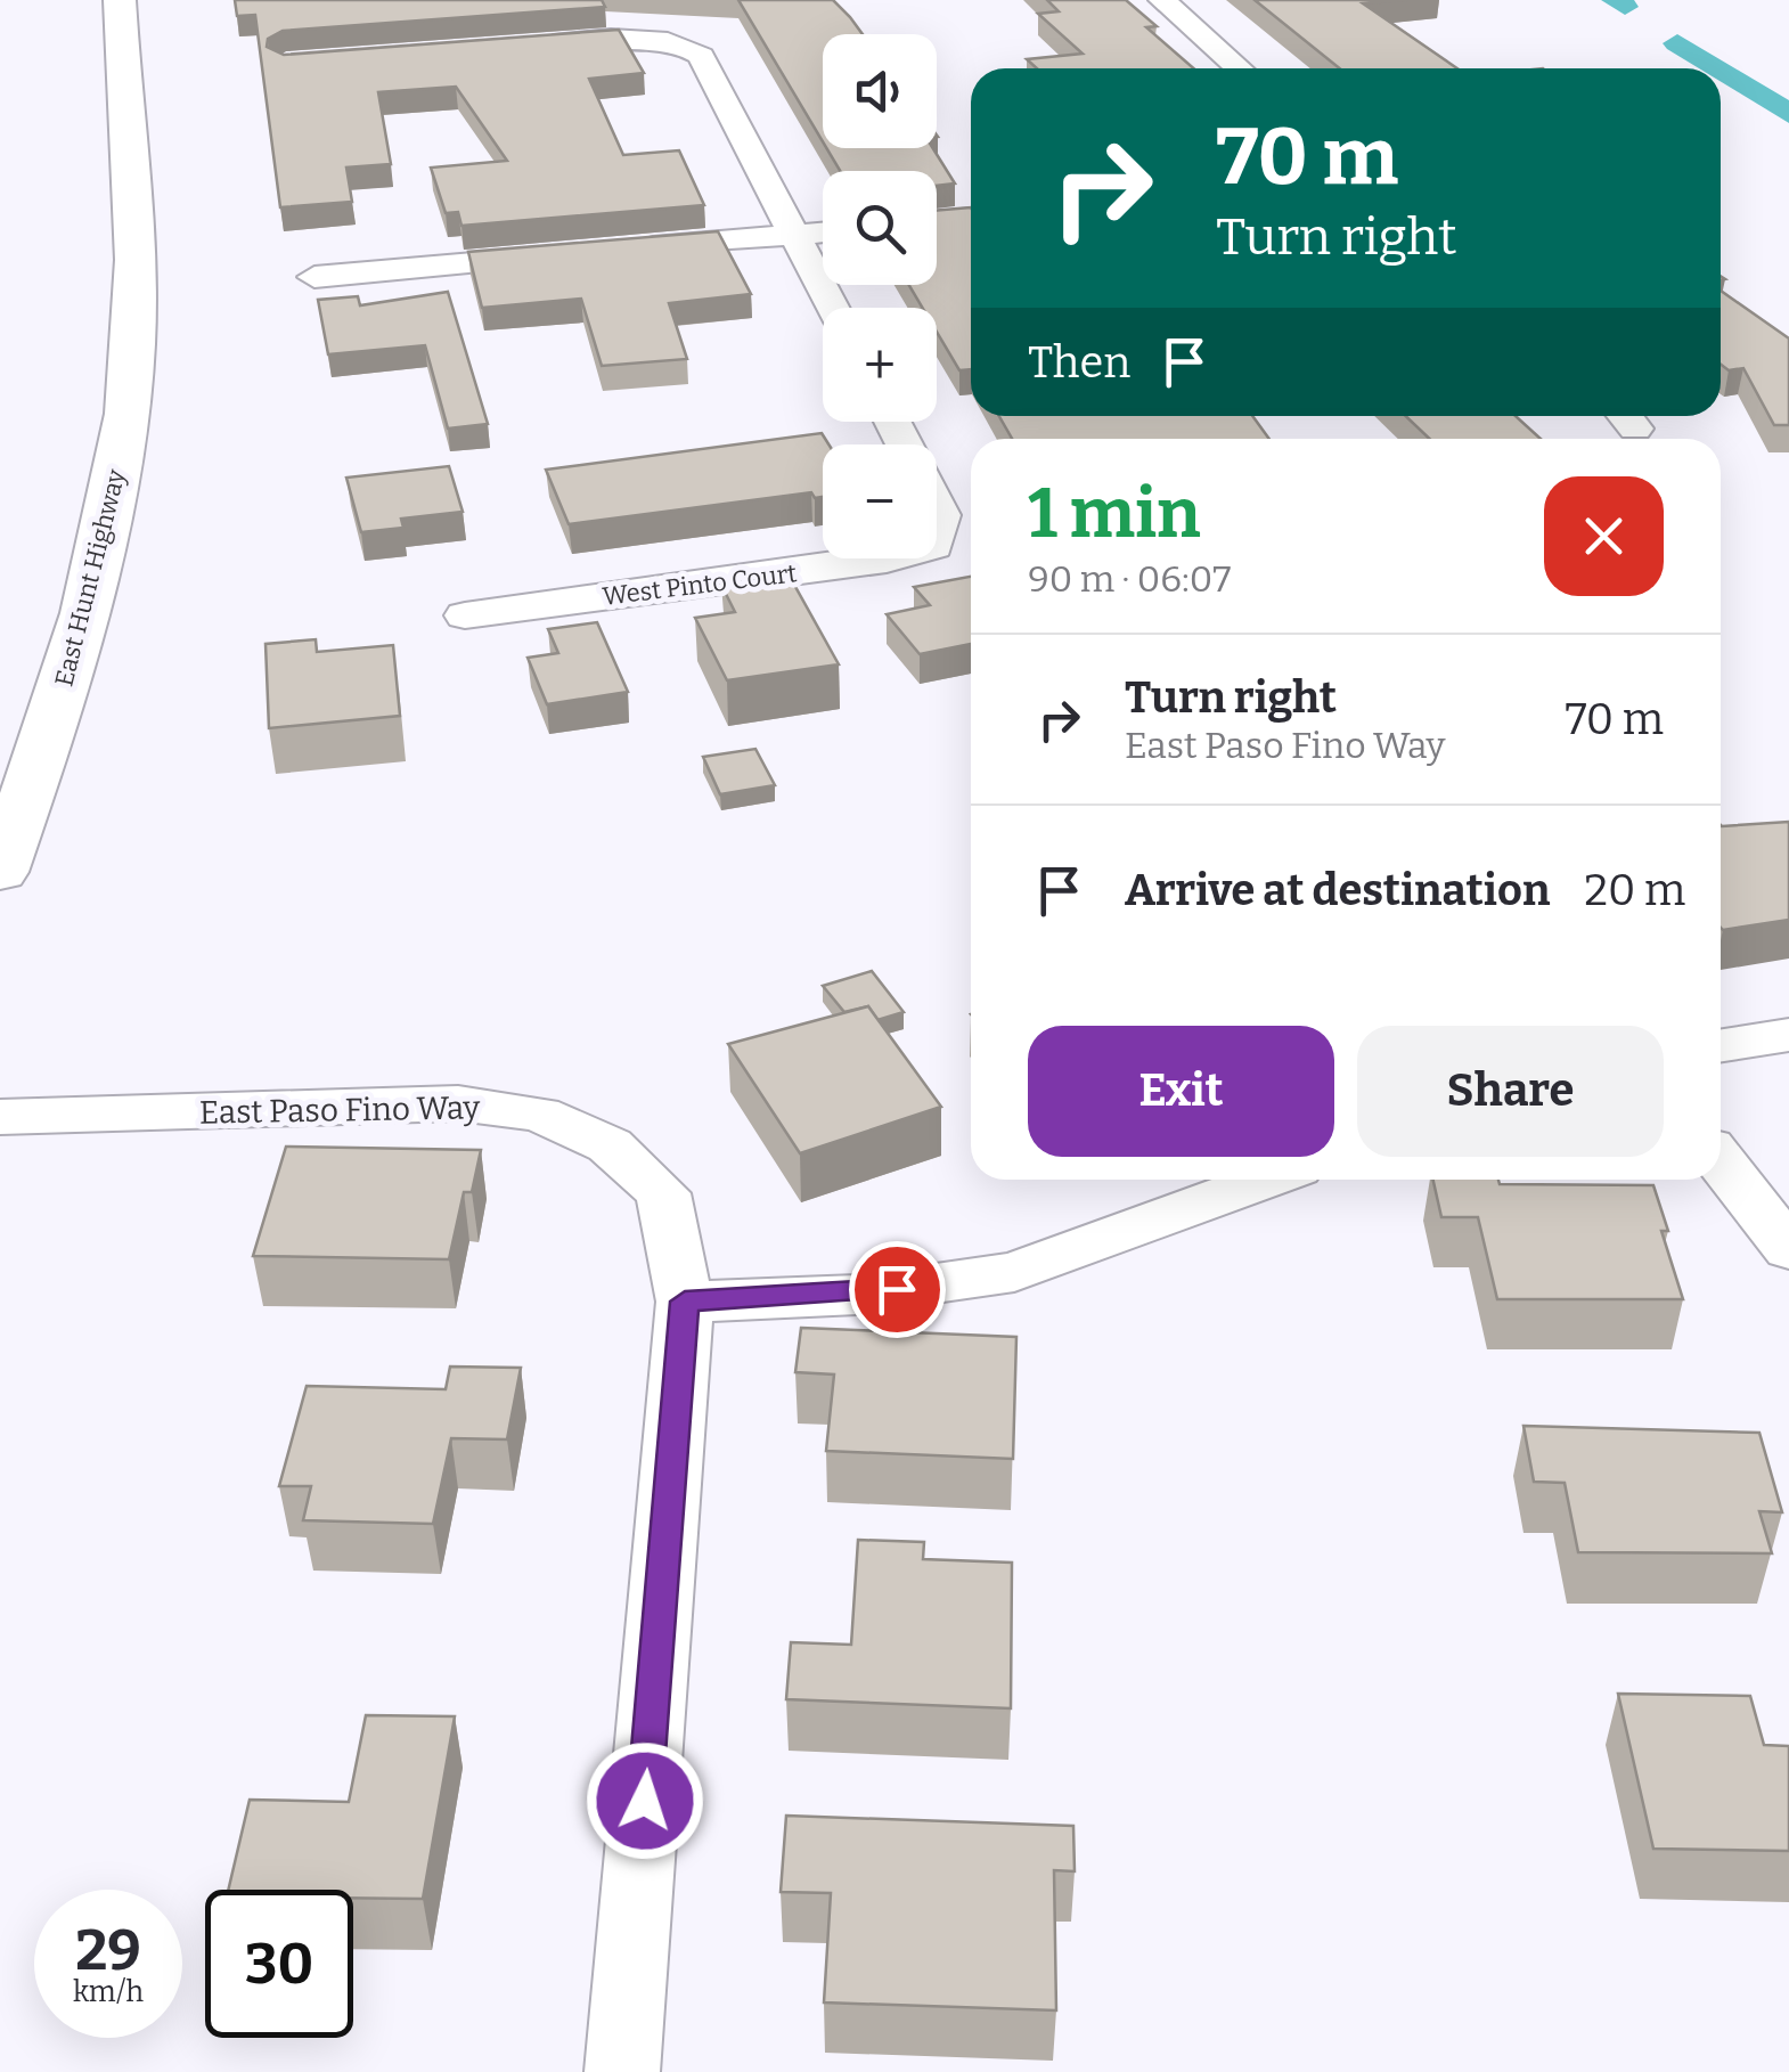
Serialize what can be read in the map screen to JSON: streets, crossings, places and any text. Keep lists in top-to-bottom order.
{
  "streets": {
    "main road": ["East Hunt Highway"],
    "street": ["West Pinto Court", "East Paso Fino Way"]
  },
  "page": {
    "map_buttons": ["+", "−"],
    "turn": ["70 m", "Turn right"],
    "then": "Then",
    "heading": ["1 min", "90 m · 06:07"],
    "list": [
      {
        "name": "Turn right",
        "note": "East Paso Fino Way",
        "value": "70 m"
      },
      {
        "name": "Arrive at destination",
        "value": "20 m"
      }
    ],
    "buttons": ["Exit", "Share"],
    "speed": "29 km/h",
    "limit": "30"
  }
}
